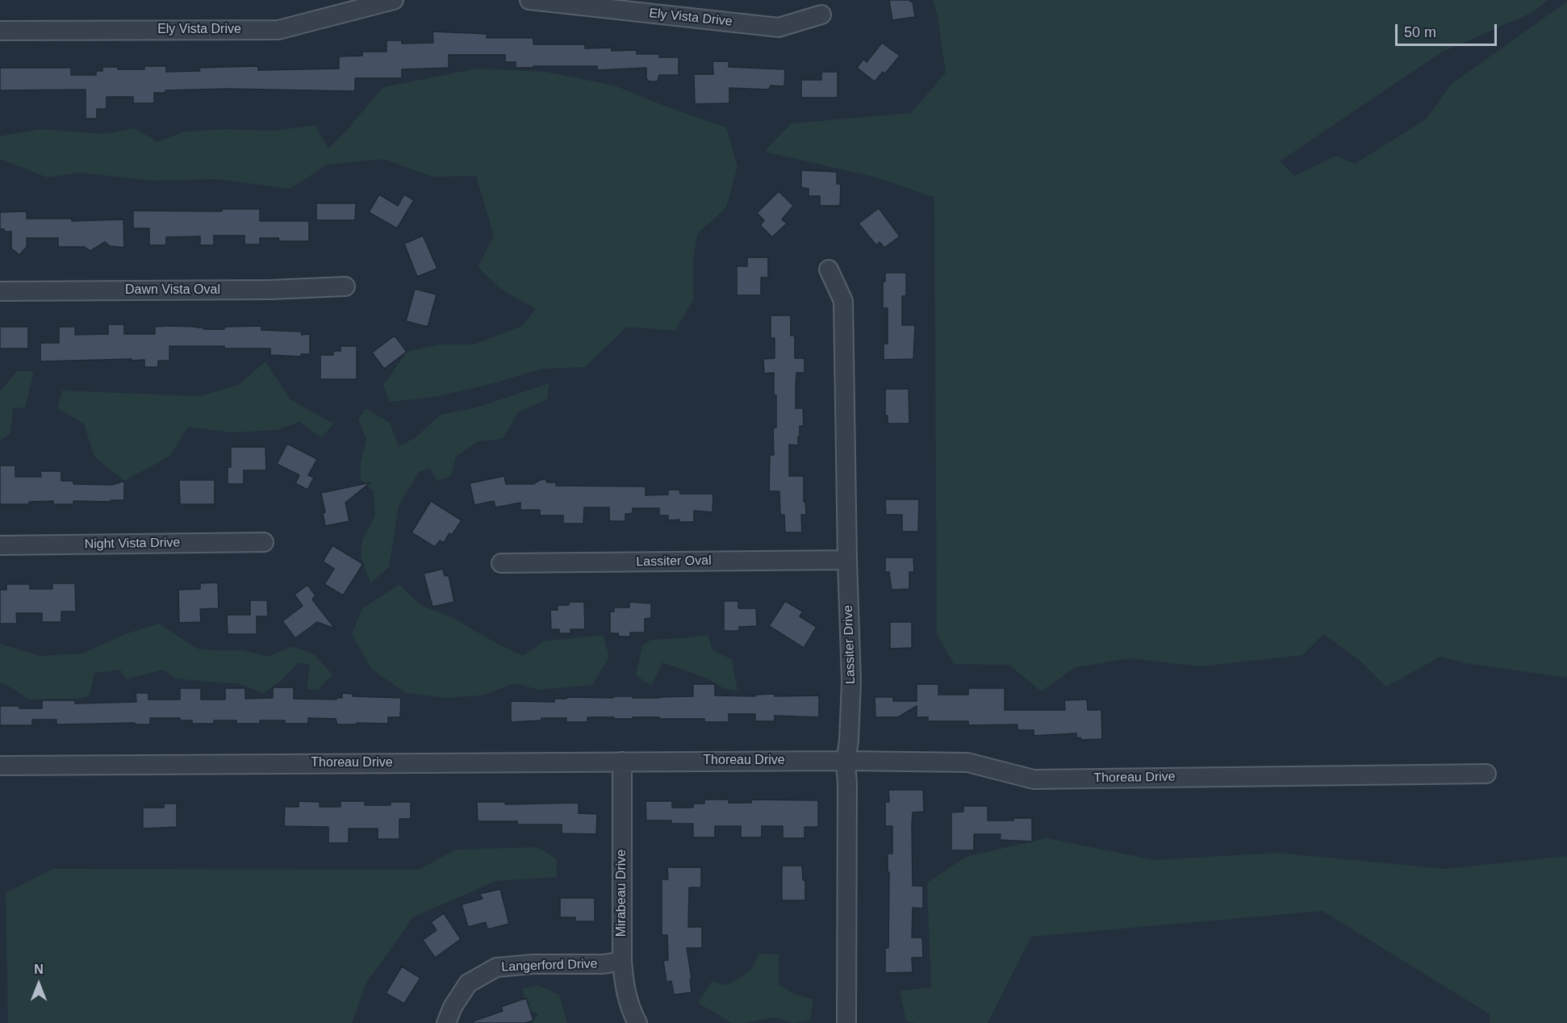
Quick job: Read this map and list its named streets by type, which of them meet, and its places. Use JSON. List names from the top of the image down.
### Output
{
  "streets": {
    "street": [
      "Ely Vista Drive",
      "Dawn Vista Oval",
      "Night Vista Drive",
      "Lassiter Oval",
      "Lassiter Drive",
      "Thoreau Drive",
      "Mirabeau Drive",
      "Langerford Drive"
    ]
  },
  "crossings": [
    ["Lassiter Oval", "Lassiter Drive"],
    ["Lassiter Drive", "Thoreau Drive"],
    ["Thoreau Drive", "Mirabeau Drive"],
    ["Mirabeau Drive", "Langerford Drive"]
  ],
  "scale_bar": "50 m",
  "north": "top"
}
